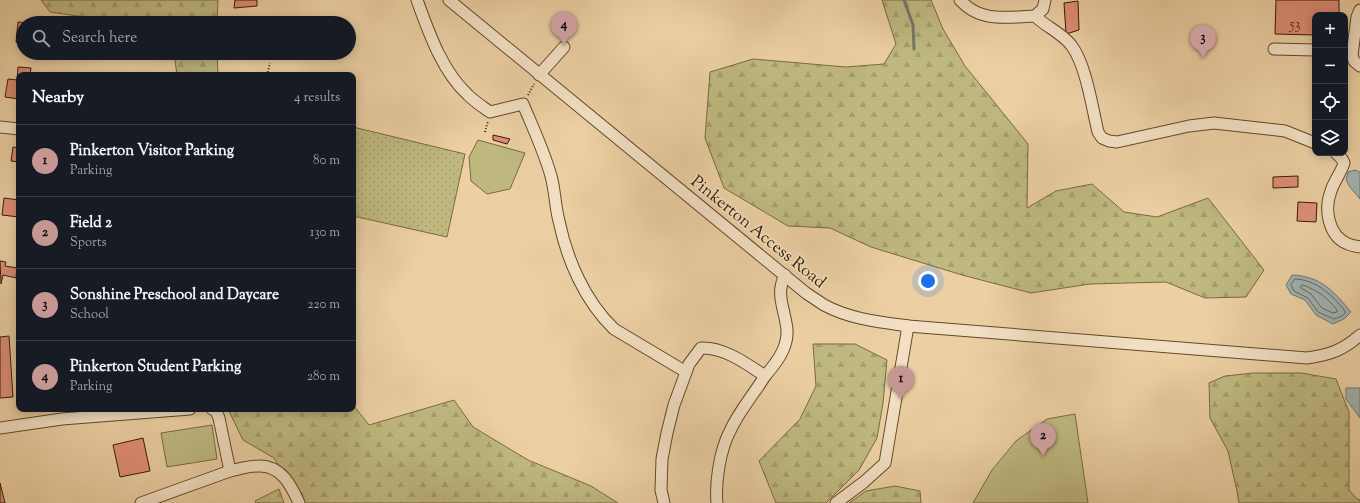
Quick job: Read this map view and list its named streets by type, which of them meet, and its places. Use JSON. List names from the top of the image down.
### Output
{
  "streets": {
    "street": ["Pinkerton Access Road"]
  },
  "house_numbers": ["53"],
  "page": {
    "map_buttons": ["+", "−"],
    "pins": [
      "4",
      "3",
      "1",
      "2"
    ],
    "search": "Search here",
    "heading": ["Nearby", "4 results"],
    "list": [
      {
        "mark": "1",
        "name": "Pinkerton Visitor Parking",
        "note": "Parking",
        "value": "80 m"
      },
      {
        "mark": "2",
        "name": "Field 2",
        "note": "Sports",
        "value": "130 m"
      },
      {
        "mark": "3",
        "name": "Sonshine Preschool and Daycare",
        "note": "School",
        "value": "220 m"
      },
      {
        "mark": "4",
        "name": "Pinkerton Student Parking",
        "note": "Parking",
        "value": "280 m"
      }
    ]
  }
}
